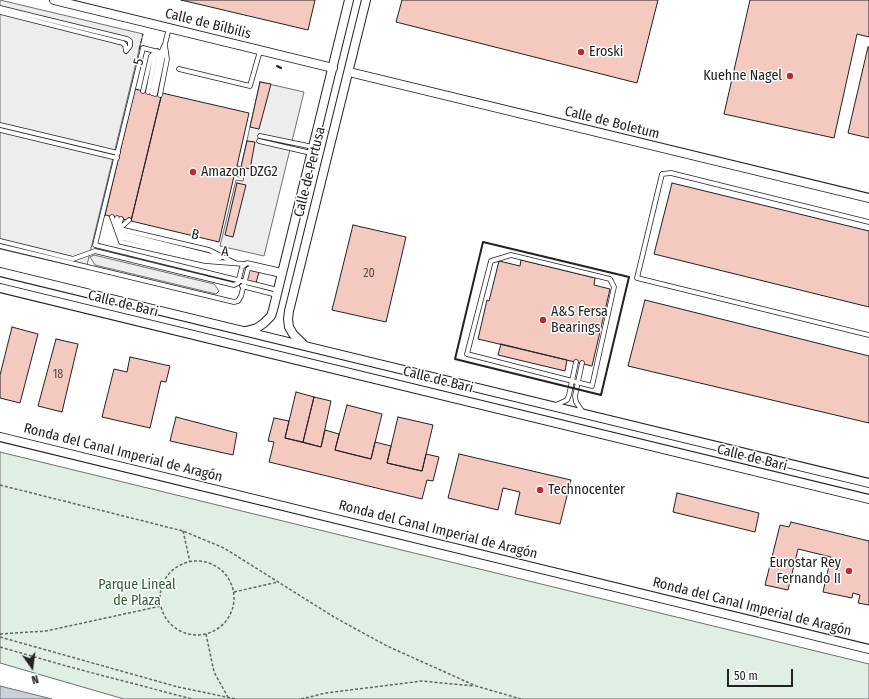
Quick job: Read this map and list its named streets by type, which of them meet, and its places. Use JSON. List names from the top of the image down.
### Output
{
  "streets": {
    "street": [
      "Calle de Bílbilis",
      "Calle de Boletum",
      "Calle de Pertusa",
      "Calle de Bari",
      "Ronda del Canal Imperial de Aragón"
    ],
    "lane": ["5", "B", "A"]
  },
  "crossings": [
    ["Calle de Bílbilis", "Calle de Pertusa"],
    ["Calle de Boletum", "Calle de Pertusa"],
    ["Calle de Pertusa", "Calle de Bari"],
    ["B", "A"]
  ],
  "parks": ["Parque Lineal de Plaza"],
  "places": [
    "Eroski",
    "Kuehne Nagel",
    "Amazon DZG2",
    "A&S Fersa Bearings",
    "Technocenter",
    "Eurostar Rey Fernando II"
  ],
  "house_numbers": ["20", "18"],
  "scale_bar": "50 m",
  "north": "bottom"
}
